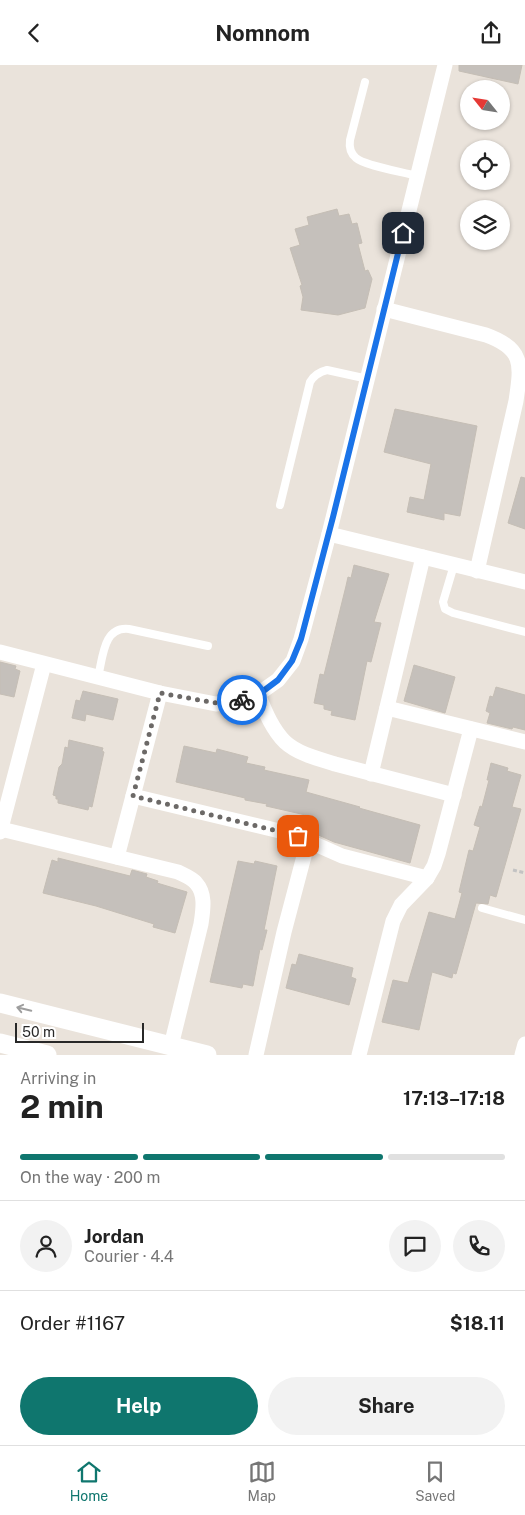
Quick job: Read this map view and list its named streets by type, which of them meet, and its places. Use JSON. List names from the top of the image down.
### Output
{
  "scale_bar": "50 m",
  "north": "top left",
  "page": {
    "header": "Nomnom",
    "scale": "50 m",
    "heading": ["2 min", "Arriving in", "17:13–17:18"],
    "panel": [
      "Jordan",
      "Courier · 4.4",
      "Order #1167",
      "$18.11"
    ],
    "bar": "On the way · 200 m",
    "buttons": ["Help", "Share"],
    "tabs": ["Home", "Map", "Saved"]
  }
}
